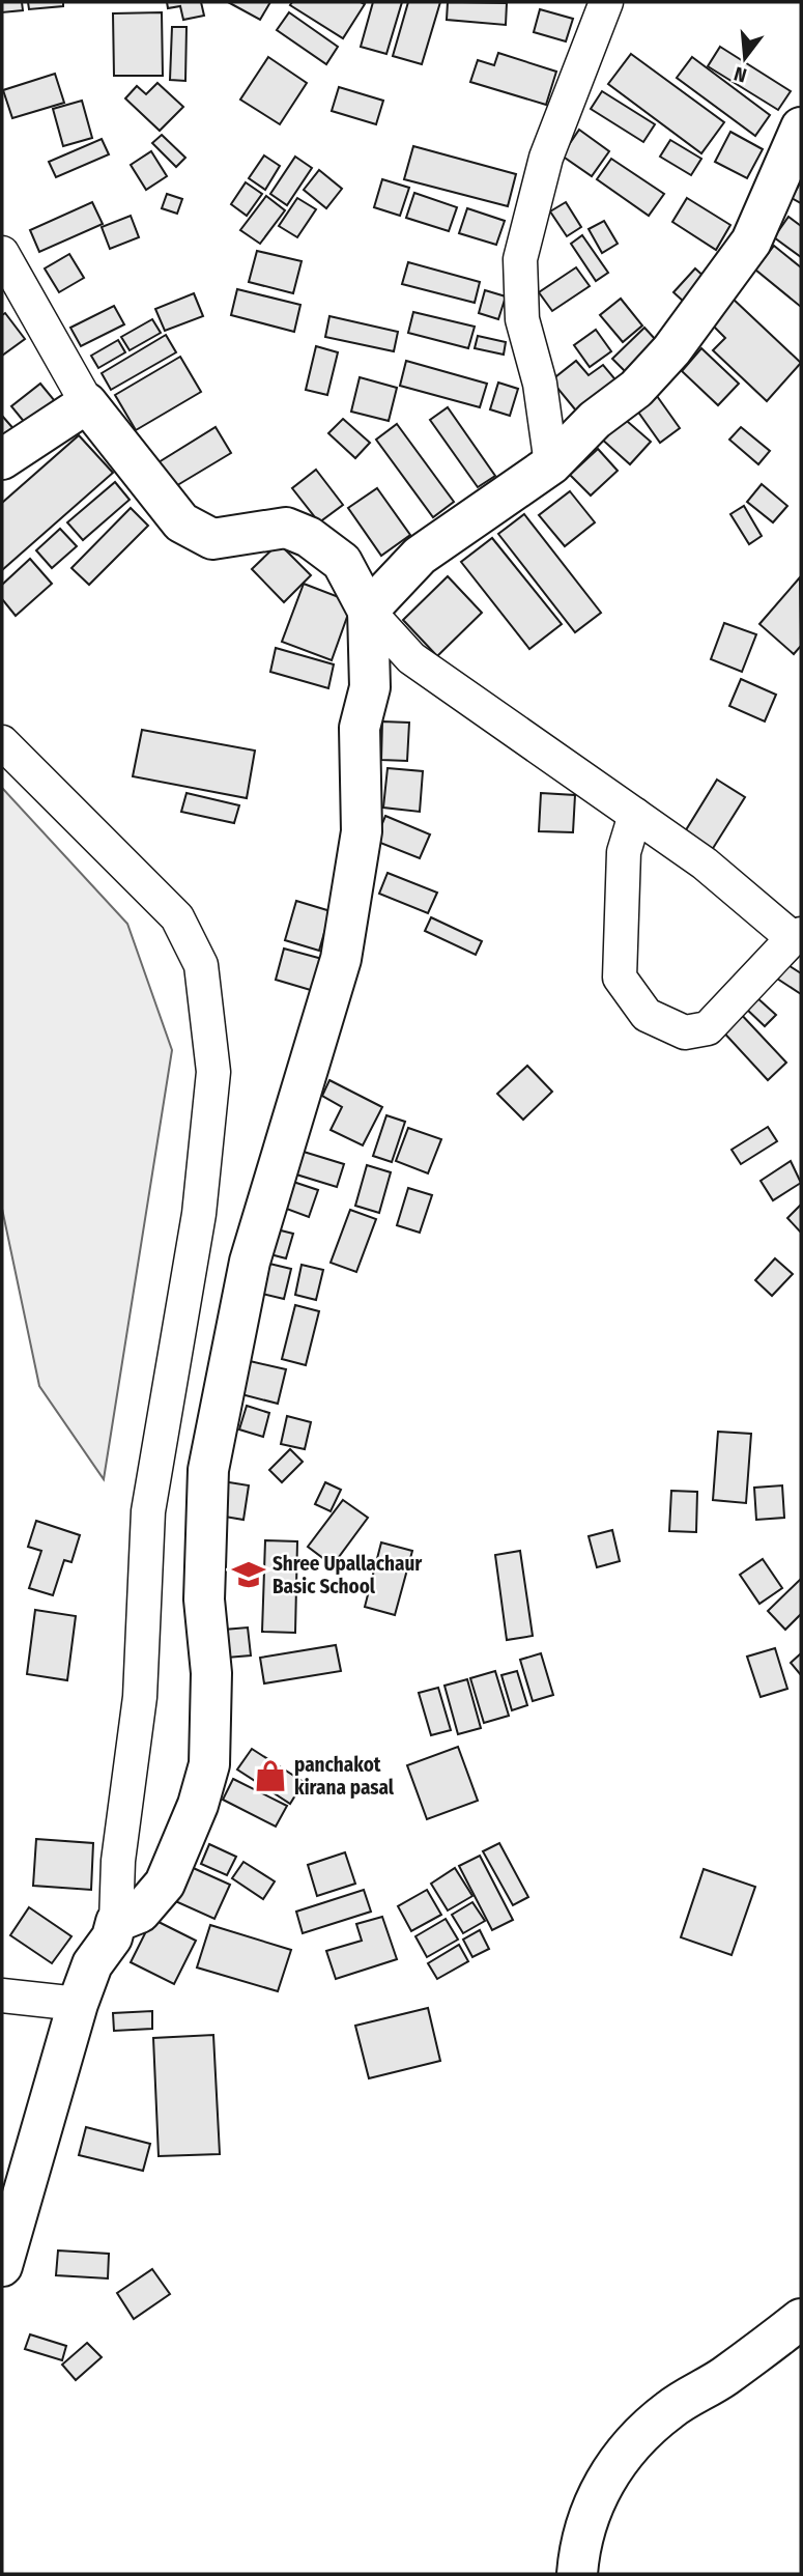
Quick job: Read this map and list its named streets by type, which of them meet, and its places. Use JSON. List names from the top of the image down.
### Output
{
  "places": {
    "school or university": ["Shree Upallachaur Basic School"],
    "shop": ["panchakot kirana pasal"]
  },
  "north": "bottom"
}
